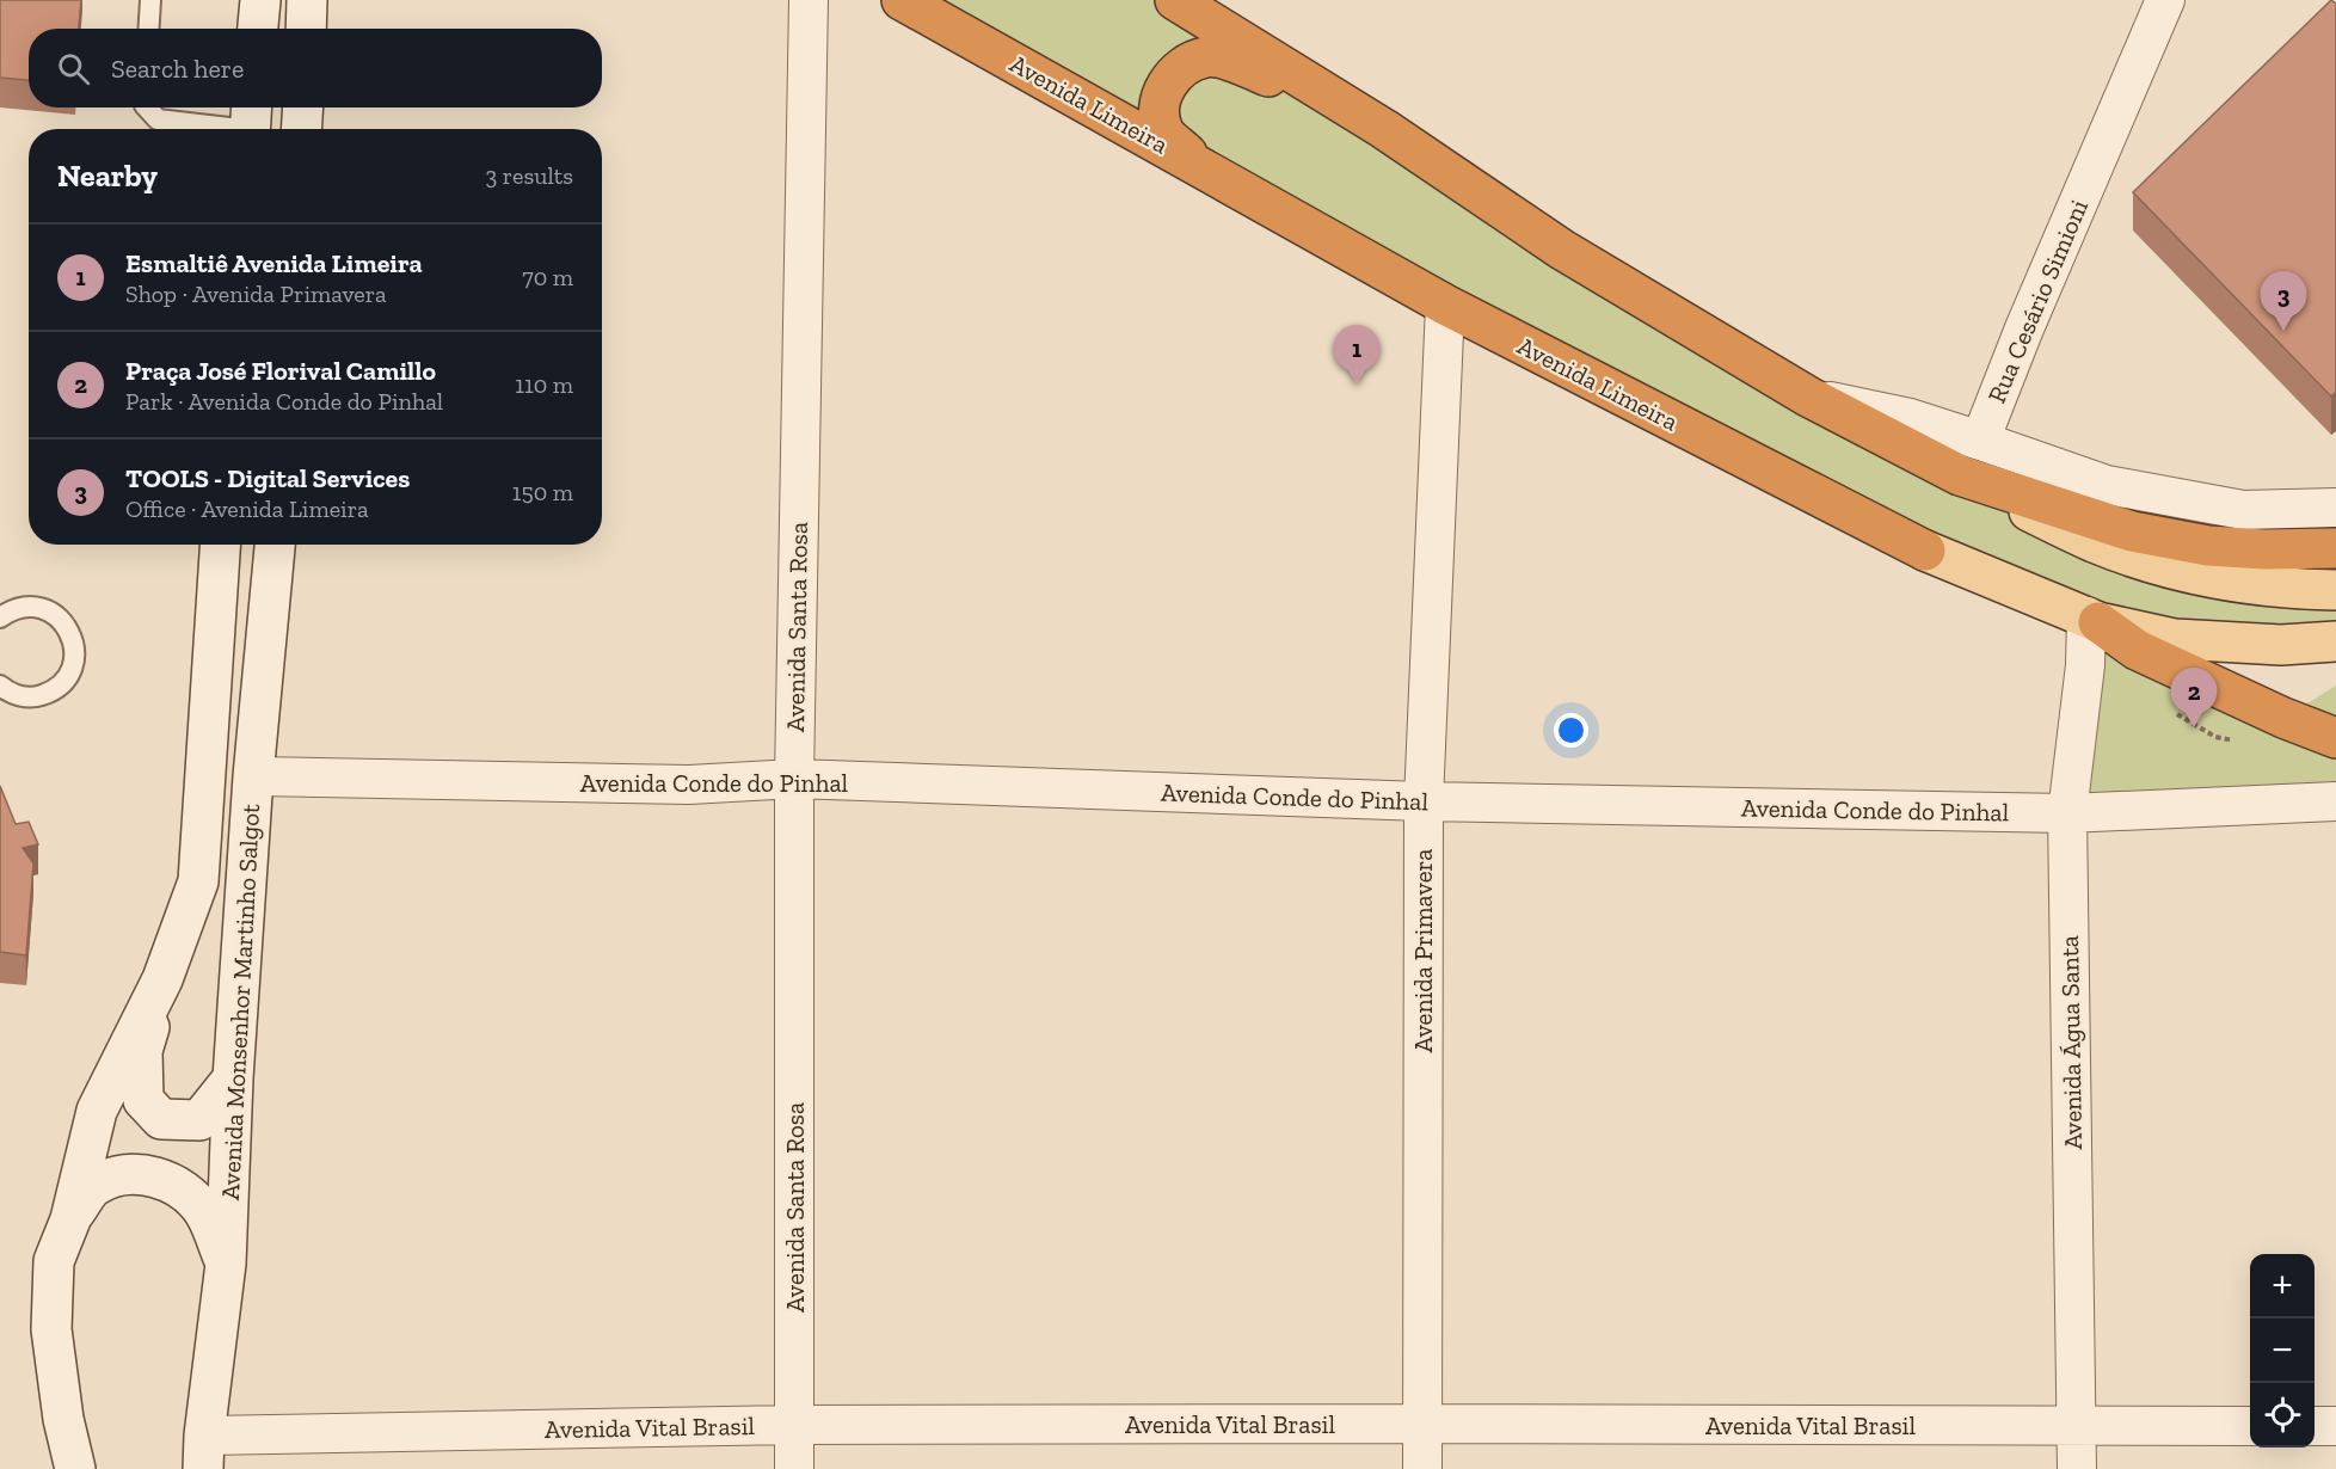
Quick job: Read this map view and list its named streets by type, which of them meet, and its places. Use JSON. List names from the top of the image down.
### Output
{
  "streets": {
    "highway": ["Avenida Limeira"],
    "main road": ["Avenida Monsenhor Martinho Salgot"],
    "street": [
      "Rua Cesário Simioni",
      "Avenida Santa Rosa",
      "Avenida Conde do Pinhal",
      "Avenida Primavera",
      "Avenida Água Santa",
      "Avenida Vital Brasil"
    ]
  },
  "crossings": [
    ["Avenida Limeira", "Avenida Primavera"],
    ["Avenida Limeira", "Avenida Água Santa"],
    ["Avenida Santa Rosa", "Avenida Conde do Pinhal"],
    ["Avenida Santa Rosa", "Avenida Vital Brasil"],
    ["Avenida Conde do Pinhal", "Avenida Primavera"],
    ["Avenida Conde do Pinhal", "Avenida Monsenhor Martinho Salgot"],
    ["Avenida Conde do Pinhal", "Avenida Água Santa"],
    ["Avenida Primavera", "Avenida Vital Brasil"],
    ["Avenida Monsenhor Martinho Salgot", "Avenida Vital Brasil"],
    ["Avenida Água Santa", "Avenida Vital Brasil"]
  ],
  "page": {
    "search": "Search here",
    "heading": ["Nearby", "3 results"],
    "list": [
      {
        "mark": "1",
        "name": "Esmaltiê Avenida Limeira",
        "note": "Shop · Avenida Primavera",
        "value": "70 m"
      },
      {
        "mark": "2",
        "name": "Praça José Florival Camillo",
        "note": "Park · Avenida Conde do Pinhal",
        "value": "110 m"
      },
      {
        "mark": "3",
        "name": "TOOLS - Digital Services",
        "note": "Office · Avenida Limeira",
        "value": "150 m"
      }
    ],
    "pins": ["3", "1", "2"],
    "map_buttons": ["+", "−"]
  }
}
